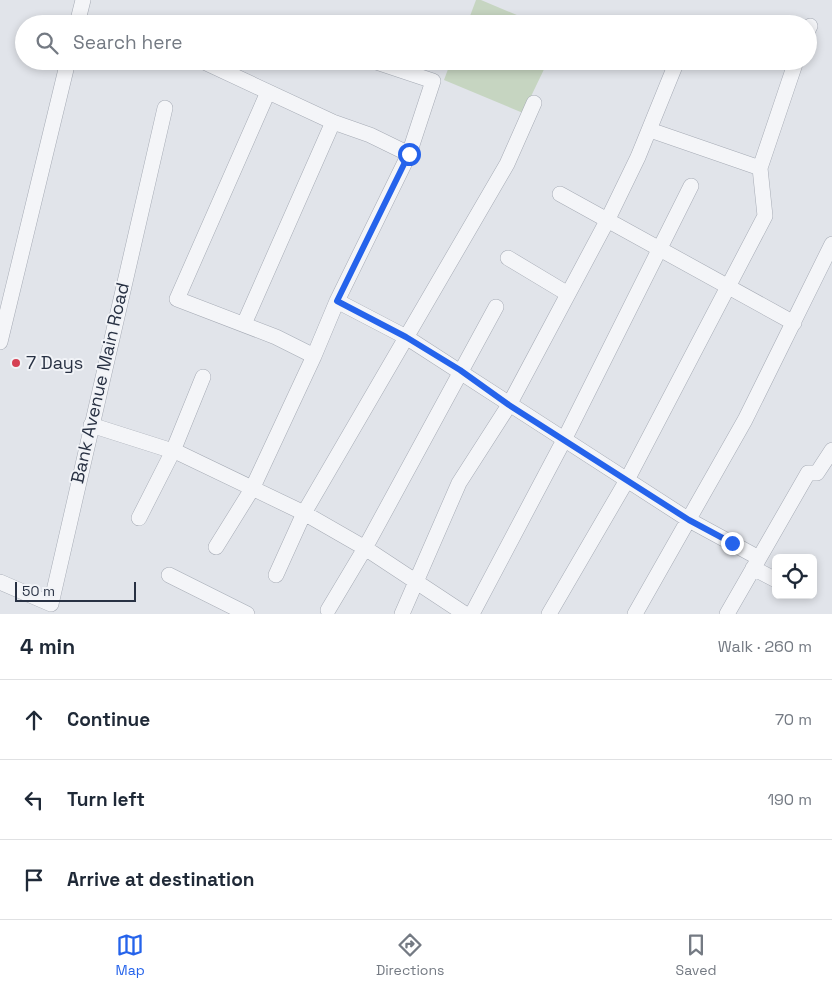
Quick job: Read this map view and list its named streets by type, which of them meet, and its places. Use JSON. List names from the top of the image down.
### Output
{
  "streets": {
    "street": ["Bank Avenue Main Road"]
  },
  "places": ["7 Days"],
  "scale_bar": "50 m",
  "page": {
    "search": "Search here",
    "scale": "50 m",
    "heading": ["4 min", "Walk · 260 m"],
    "list": [
      ["Continue", "70 m"],
      ["Turn left", "190 m"],
      "Arrive at destination"
    ],
    "nav": ["Map", "Directions", "Saved"]
  }
}
